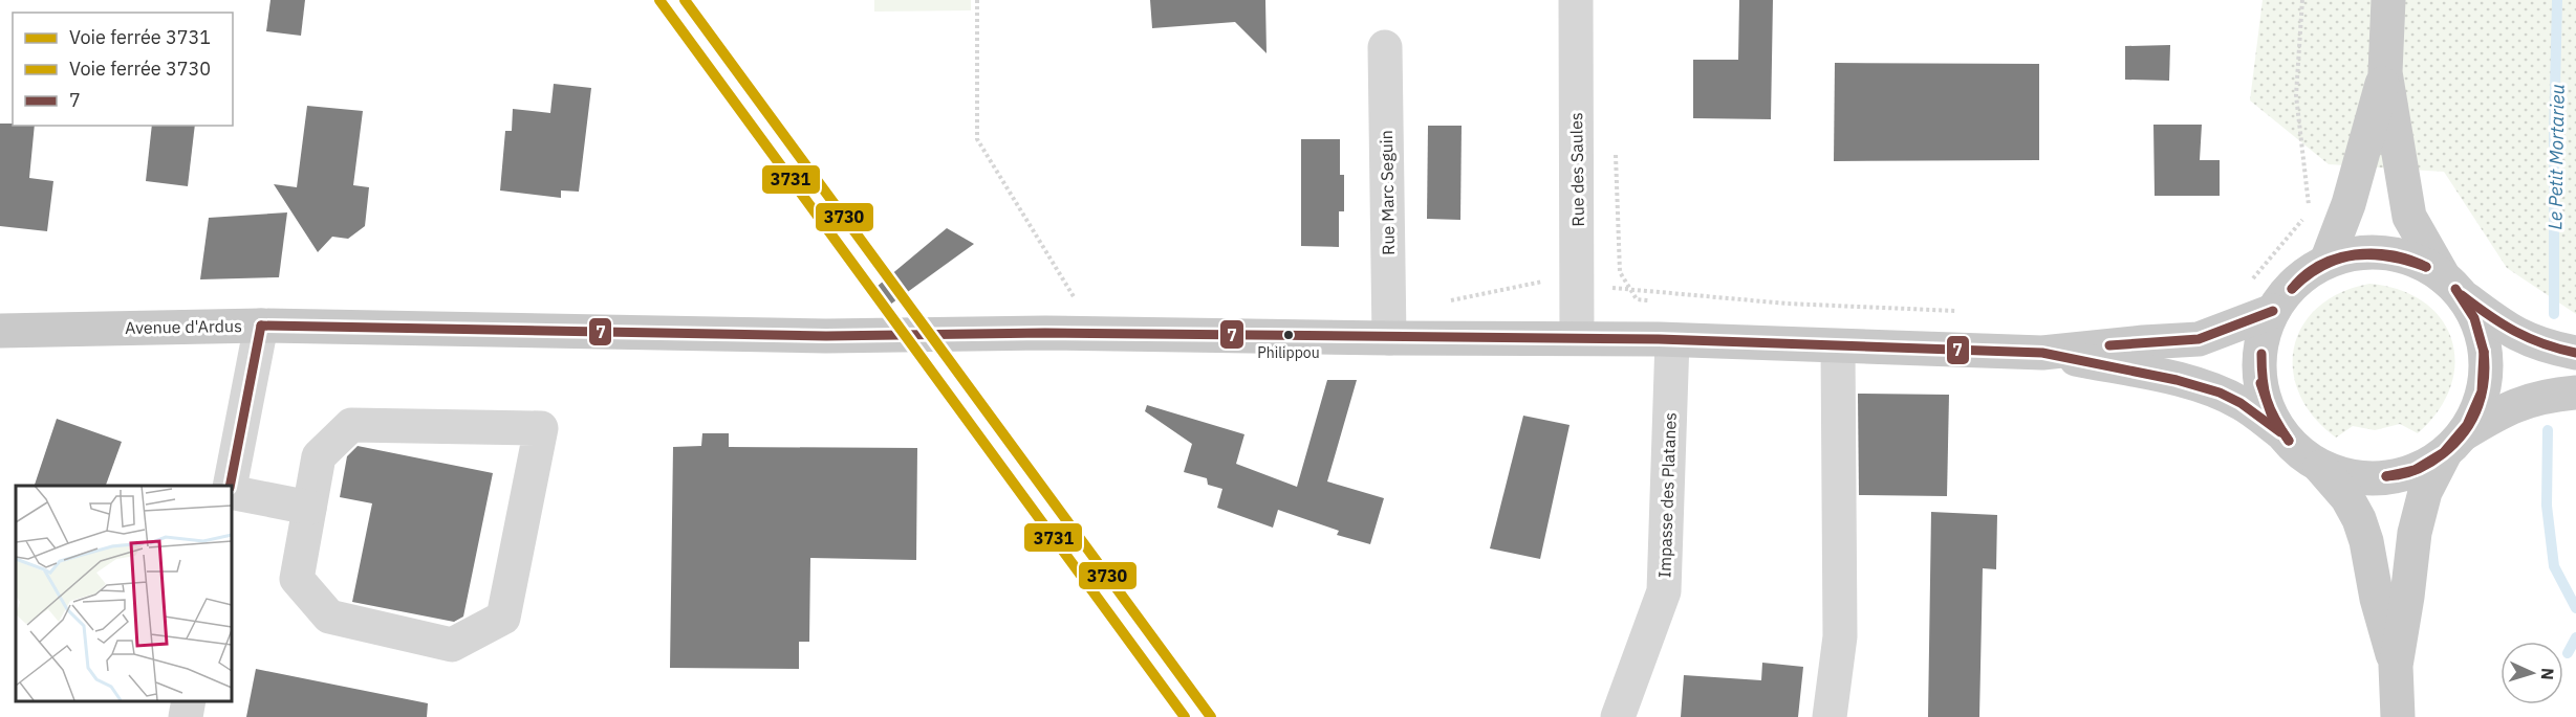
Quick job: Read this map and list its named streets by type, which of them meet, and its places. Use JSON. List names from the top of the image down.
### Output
{
  "streets": {
    "main road": ["Avenue d'Ardus"],
    "street": ["Rue des Saules", "Rue Marc Seguin", "Impasse des Platanes"]
  },
  "crossings": [
    ["Rue des Saules", "Avenue d'Ardus"],
    ["Rue Marc Seguin", "Avenue d'Ardus"],
    ["Avenue d'Ardus", "Impasse des Platanes"]
  ],
  "water": ["Le Petit Mortarieu"],
  "places": ["Philippou"],
  "lines": ["rail line 3731", "rail line 3730", "transit line 7"],
  "legend": ["Voie ferrée 3731", "Voie ferrée 3730", "7"],
  "north": "right"
}
